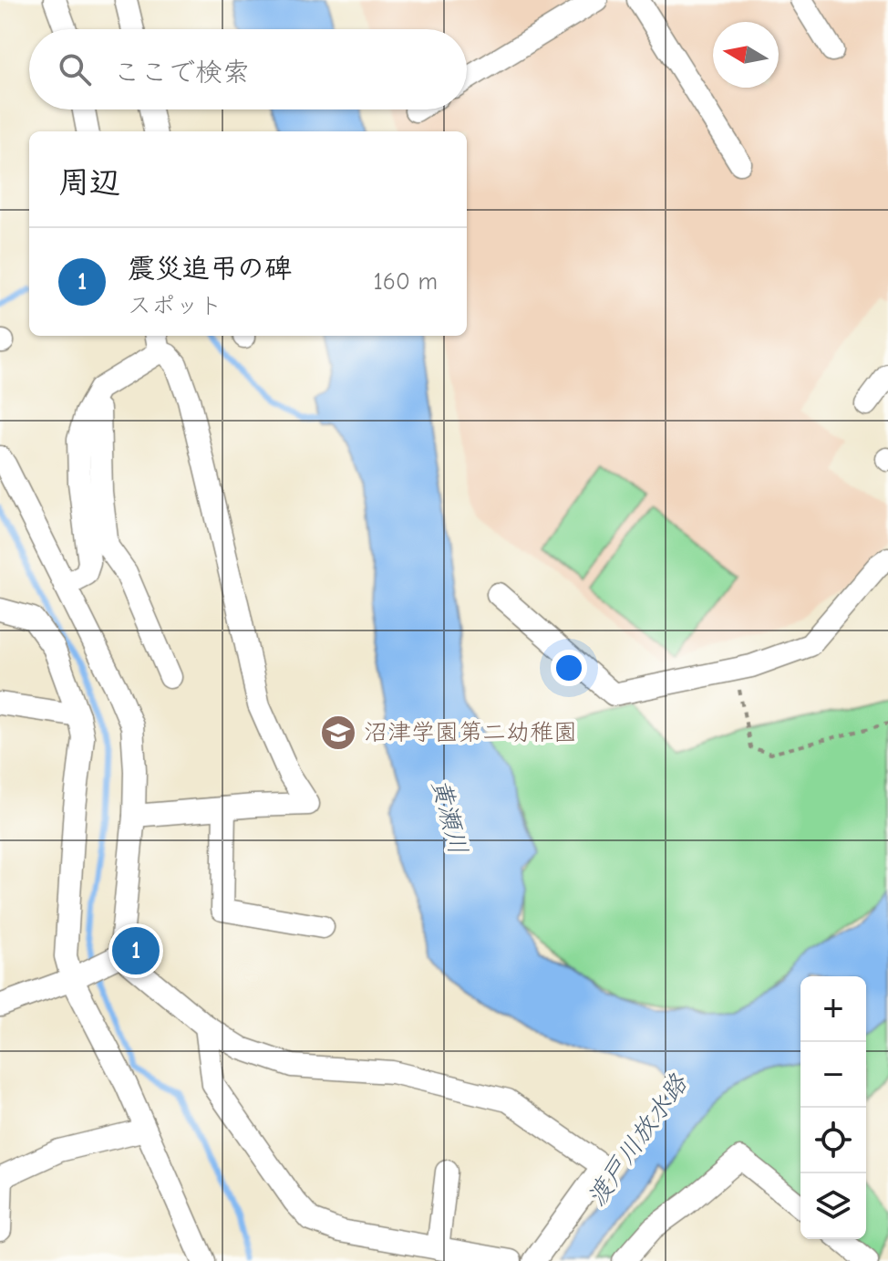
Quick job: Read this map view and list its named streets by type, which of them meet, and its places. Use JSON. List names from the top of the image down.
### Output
{
  "water": ["黄瀬川", "渡戸川放水路"],
  "places": {
    "school or university": ["沼津学園第二幼稚園"]
  },
  "north": "left",
  "page": {
    "search": "ここで検索",
    "heading": "周辺",
    "list": [
      {
        "mark": "1",
        "name": "震災追弔の碑",
        "note": "スポット",
        "value": "160 m"
      }
    ],
    "pins": "1",
    "map_buttons": ["+", "−"]
  }
}
